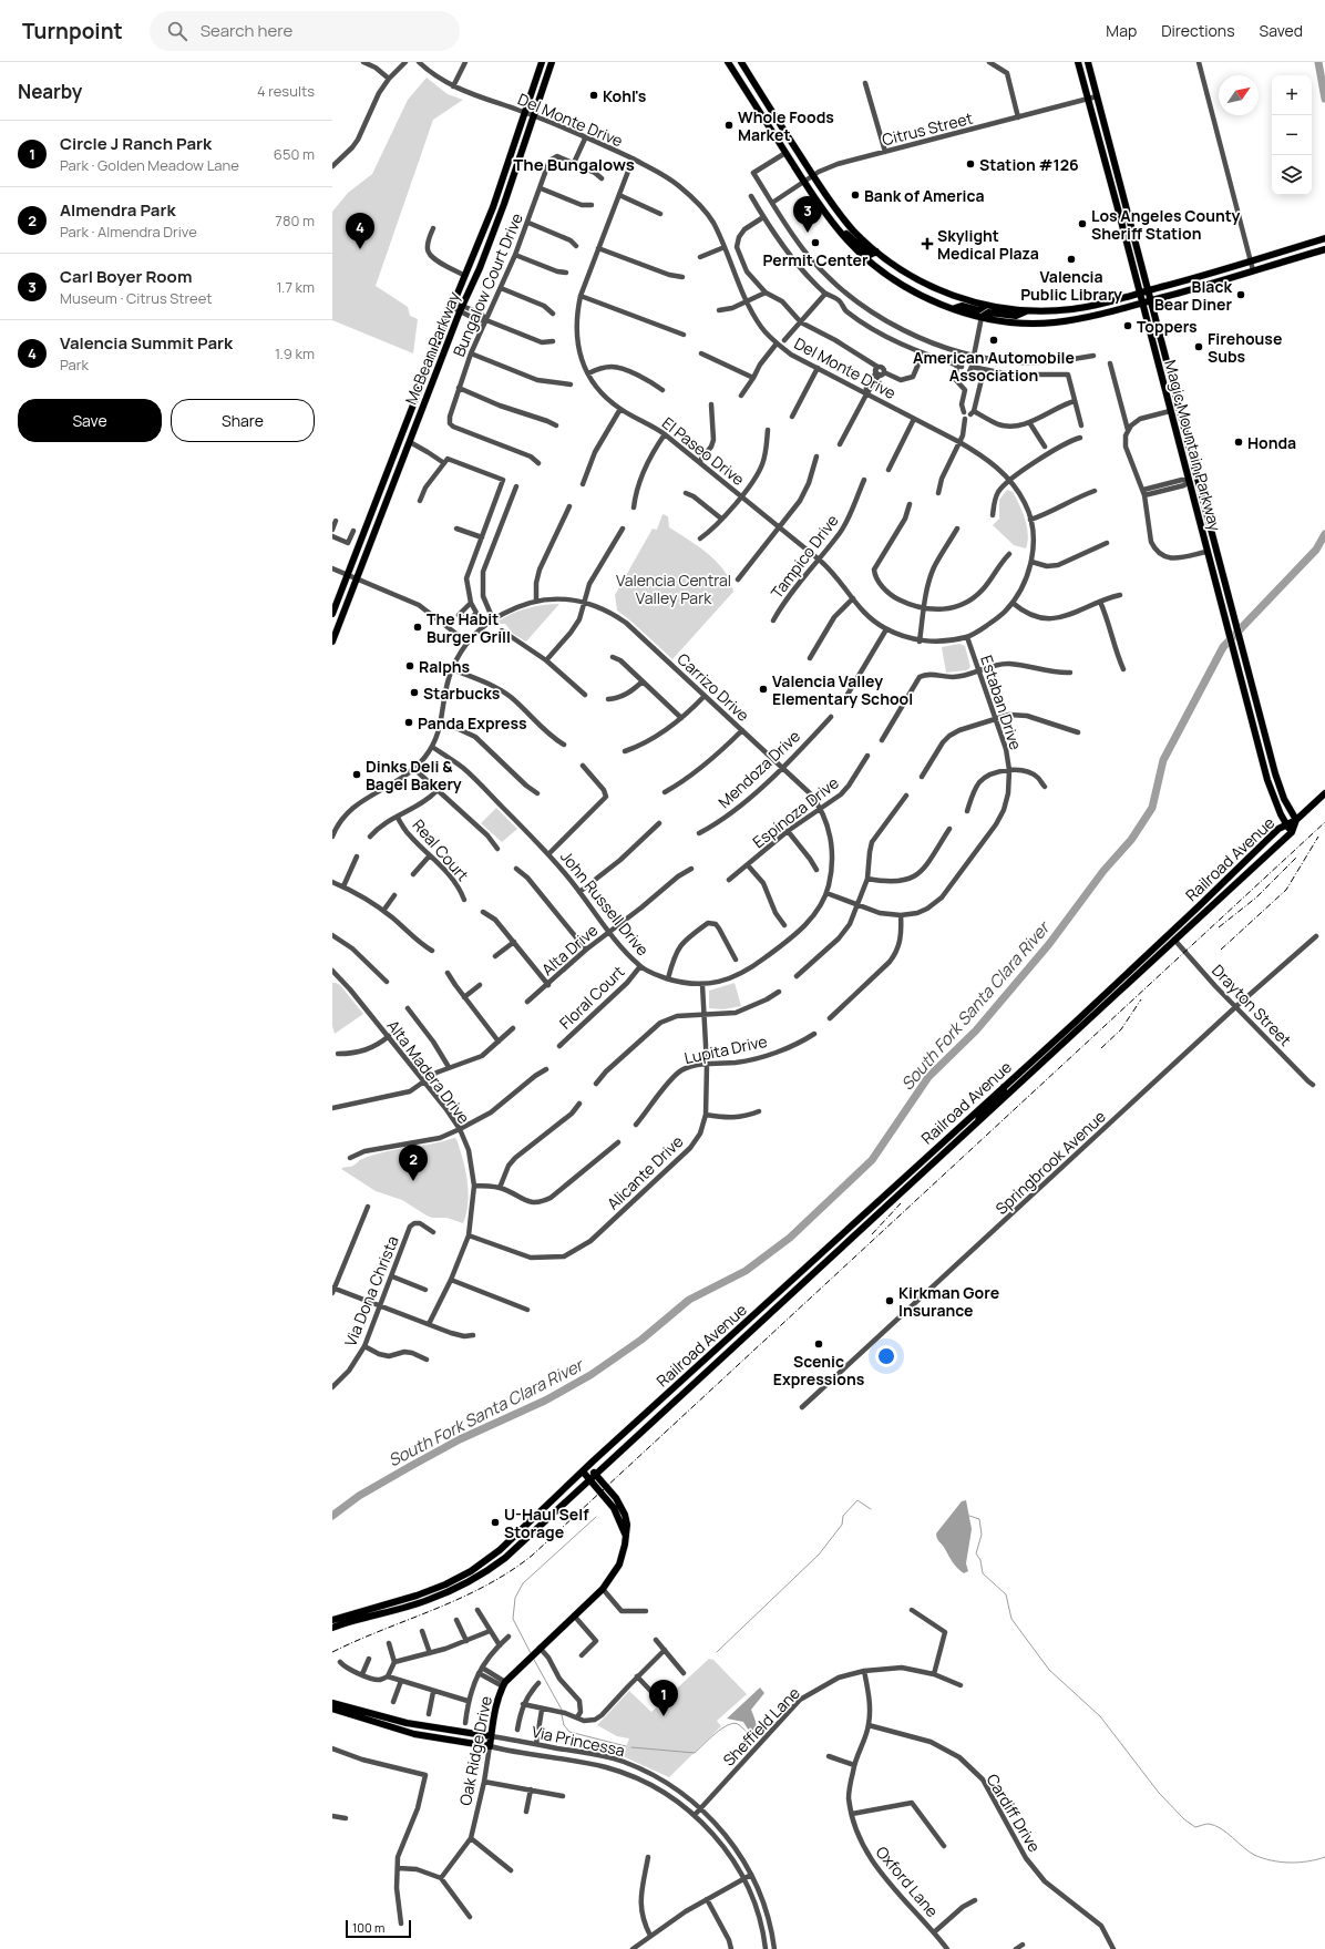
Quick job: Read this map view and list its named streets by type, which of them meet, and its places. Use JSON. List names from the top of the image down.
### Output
{
  "streets": {
    "main road": [
      "McBean Parkway",
      "Magic Mountain Parkway",
      "Railroad Avenue",
      "Via Princessa",
      "Oak Ridge Drive"
    ],
    "street": [
      "Del Monte Drive",
      "Citrus Street",
      "Bungalow Court Drive",
      "El Paseo Drive",
      "Tampico Drive",
      "Carrizo Drive",
      "Estaban Drive",
      "Mendoza Drive",
      "Espinoza Drive",
      "Real Court",
      "John Russell Drive",
      "Alta Drive",
      "Floral Court",
      "Drayton Street",
      "Lupita Drive",
      "Alta Madera Drive",
      "Springbrook Avenue",
      "Alicante Drive",
      "Via Dona Christa",
      "Sheffield Lane",
      "Cardiff Drive",
      "Oxford Lane"
    ]
  },
  "crossings": [
    ["Del Monte Drive", "McBean Parkway"],
    ["Del Monte Drive", "El Paseo Drive"],
    ["Del Monte Drive", "Estaban Drive"],
    ["Citrus Street", "Magic Mountain Parkway"],
    ["Magic Mountain Parkway", "Railroad Avenue"],
    ["El Paseo Drive", "Tampico Drive"],
    ["El Paseo Drive", "Estaban Drive"],
    ["Carrizo Drive", "Estaban Drive"],
    ["Carrizo Drive", "Mendoza Drive"],
    ["Carrizo Drive", "Espinoza Drive"],
    ["Carrizo Drive", "John Russell Drive"],
    ["Railroad Avenue", "Drayton Street"],
    ["Railroad Avenue", "Oak Ridge Drive"],
    ["John Russell Drive", "Alta Drive"],
    ["John Russell Drive", "Floral Court"],
    ["John Russell Drive", "Alicante Drive"],
    ["Drayton Street", "Springbrook Avenue"],
    ["Lupita Drive", "Alicante Drive"],
    ["Alta Madera Drive", "Alicante Drive"],
    ["Sheffield Lane", "Via Princessa"],
    ["Sheffield Lane", "Oxford Lane"],
    ["Via Princessa", "Oak Ridge Drive"],
    ["Cardiff Drive", "Oxford Lane"]
  ],
  "districts": ["The Bungalows"],
  "water": ["South Fork Santa Clara River"],
  "parks": ["Valencia Central Valley Park"],
  "places": {
    "other": [
      "Kohl's",
      "Whole Foods Market",
      "Station #126",
      "Bank of America",
      "Los Angeles County Sheriff Station",
      "Permit Center",
      "Valencia Public Library",
      "Black Bear Diner",
      "Toppers",
      "American Automobile Association",
      "Firehouse Subs",
      "Honda",
      "The Habit Burger Grill",
      "Ralphs",
      "Valencia Valley Elementary School",
      "Starbucks",
      "Panda Express",
      "Dinks Deli & Bagel Bakery",
      "Kirkman Gore Insurance",
      "Scenic Expressions",
      "U-Haul Self Storage"
    ],
    "health": ["Skylight Medical Plaza"]
  },
  "scale_bar": "100 m",
  "north": "top right",
  "page": {
    "header": "Turnpoint",
    "search": "Search here",
    "nav": ["Map", "Directions", "Saved"],
    "heading": ["Nearby", "4 results"],
    "map_buttons": ["+", "−"],
    "list": [
      {
        "mark": "1",
        "name": "Circle J Ranch Park",
        "note": "Park · Golden Meadow Lane",
        "value": "650 m"
      },
      {
        "mark": "2",
        "name": "Almendra Park",
        "note": "Park · Almendra Drive",
        "value": "780 m"
      },
      {
        "mark": "3",
        "name": "Carl Boyer Room",
        "note": "Museum · Citrus Street",
        "value": "1.7 km"
      },
      {
        "mark": "4",
        "name": "Valencia Summit Park",
        "note": "Park",
        "value": "1.9 km"
      }
    ],
    "pins": [
      "3",
      "4",
      "2",
      "1"
    ],
    "buttons": ["Save", "Share"],
    "scale": "100 m"
  }
}
